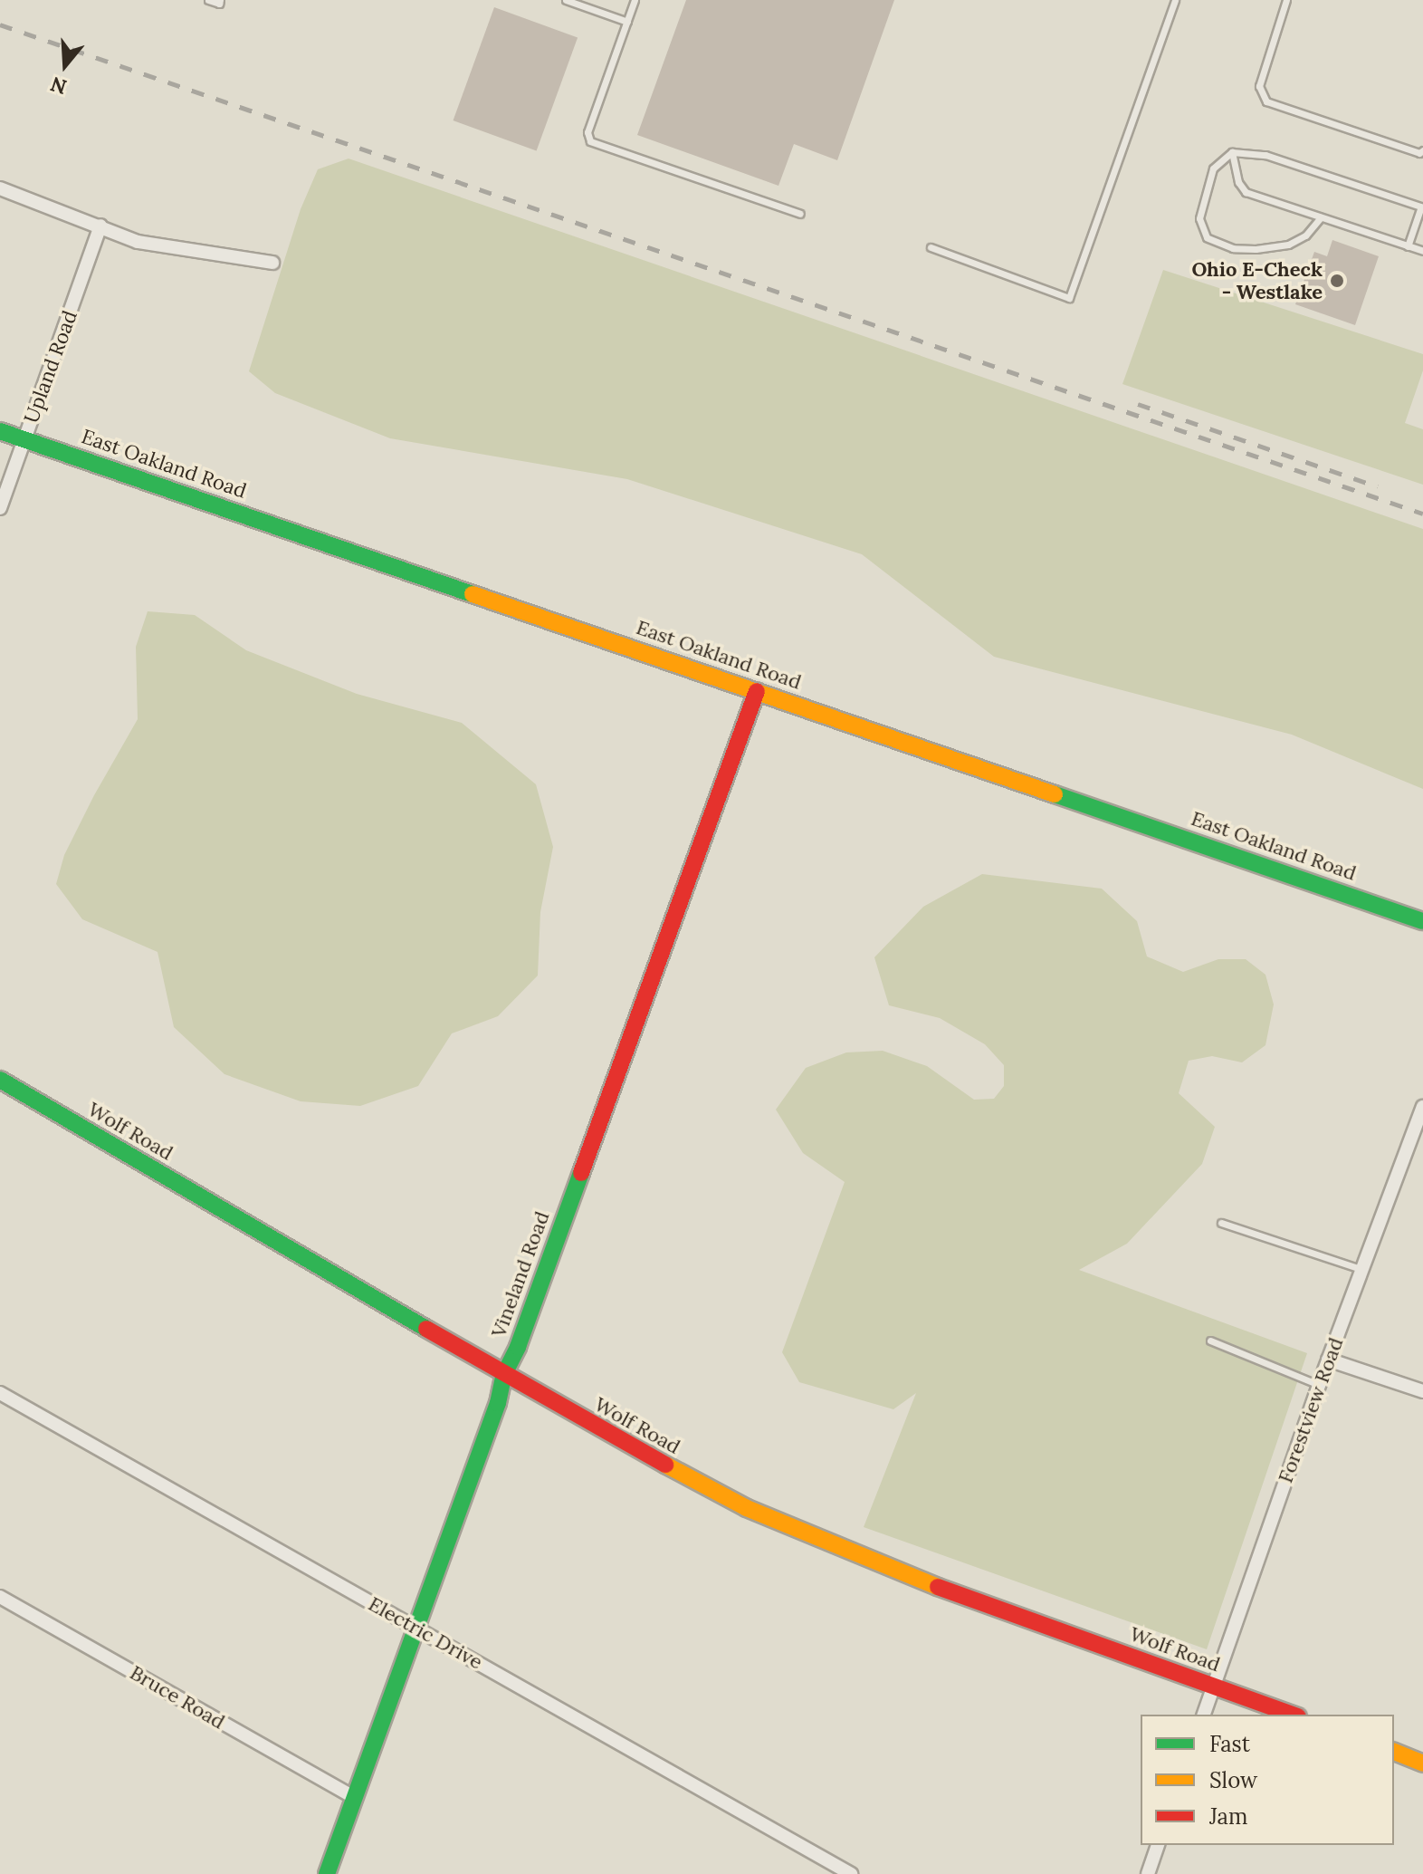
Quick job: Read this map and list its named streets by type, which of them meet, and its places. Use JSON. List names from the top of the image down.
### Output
{
  "streets": {
    "street": [
      "Upland Road",
      "East Oakland Road",
      "Wolf Road",
      "Vineland Road",
      "Forestview Road",
      "Electric Drive",
      "Bruce Road"
    ]
  },
  "crossings": [
    ["Upland Road", "East Oakland Road"],
    ["East Oakland Road", "Vineland Road"],
    ["Wolf Road", "Vineland Road"],
    ["Wolf Road", "Forestview Road"],
    ["Vineland Road", "Electric Drive"],
    ["Vineland Road", "Bruce Road"]
  ],
  "places": ["Ohio E-Check - Westlake"],
  "legend": ["Fast", "Slow", "Jam"],
  "north": "bottom"
}
